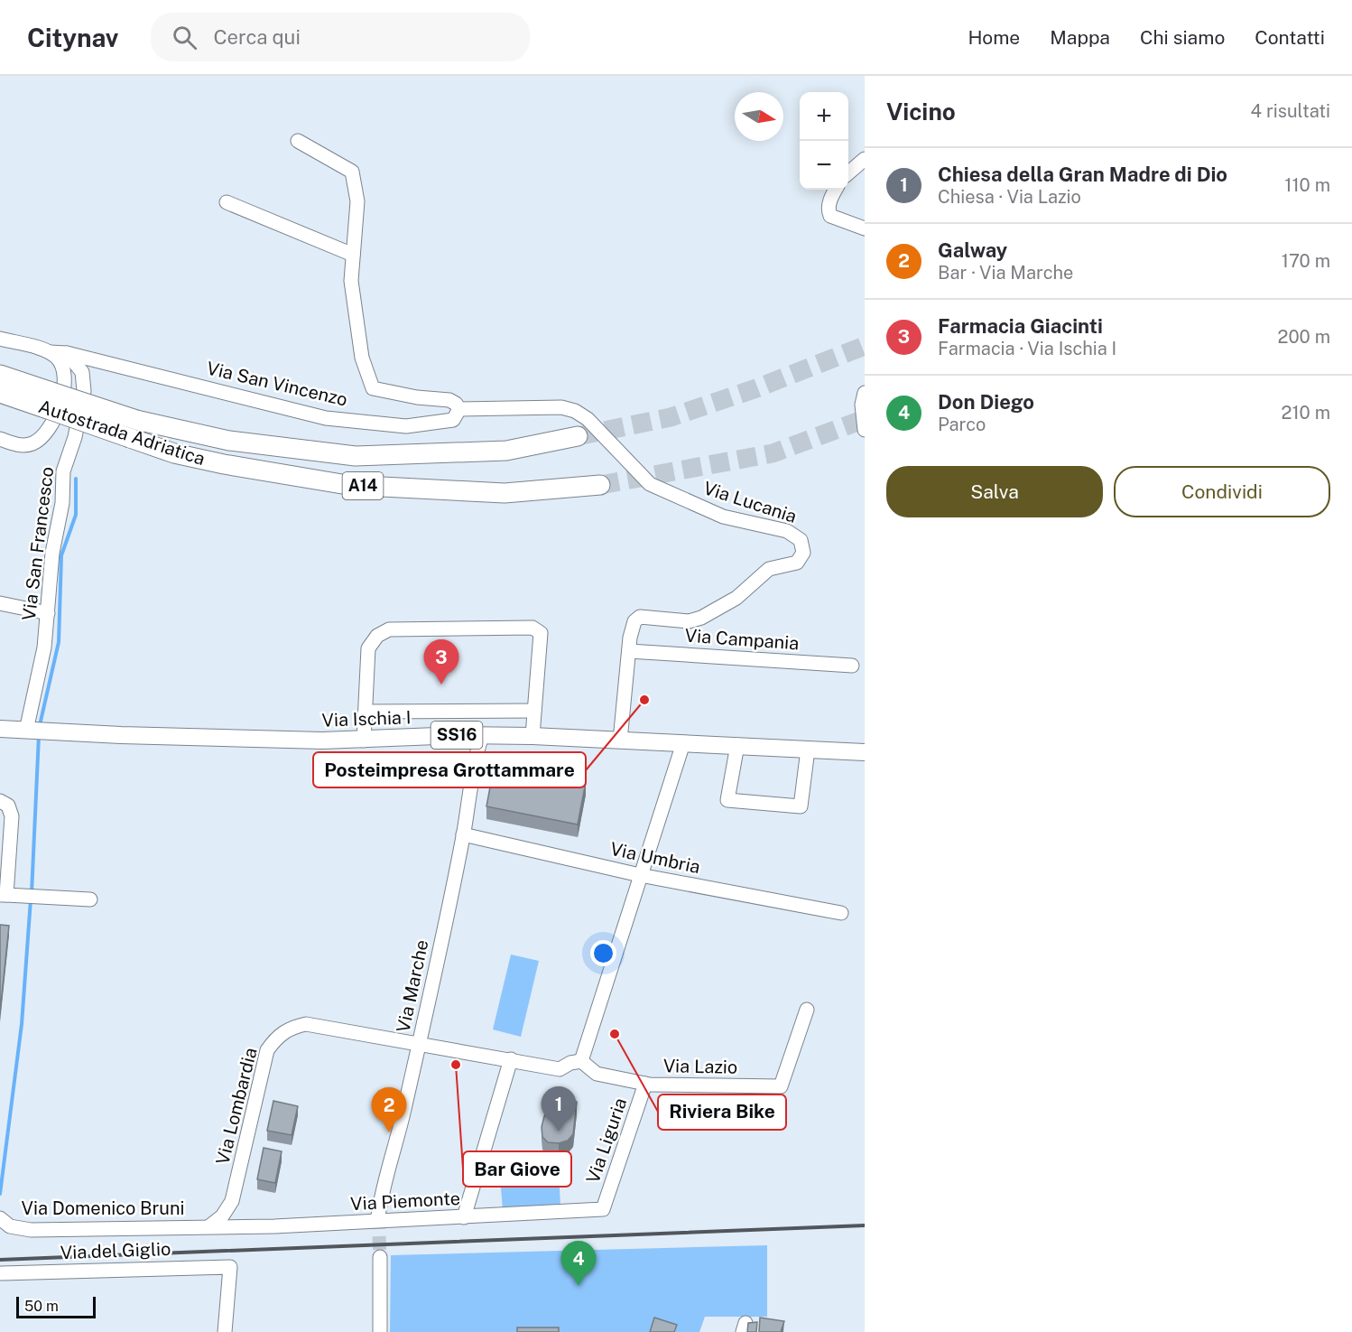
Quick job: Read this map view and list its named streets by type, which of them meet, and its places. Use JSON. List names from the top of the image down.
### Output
{
  "streets": {
    "highway": ["Autostrada Adriatica", "A14"],
    "main road": ["Via Ischia I", "SS16"],
    "street": [
      "Via San Vincenzo",
      "Via Lucania",
      "Via San Francesco",
      "Via Campania",
      "Via Umbria",
      "Via Marche",
      "Via Lazio",
      "Via Lombardia",
      "Via Liguria",
      "Via Piemonte",
      "Via Domenico Bruni",
      "Via del Giglio"
    ]
  },
  "crossings": [
    ["Via San Vincenzo", "Via Lucania"],
    ["Via San Vincenzo", "Via San Francesco"],
    ["Via Lucania", "Via Campania"],
    ["Via Lucania", "Via Ischia I"],
    ["Via San Francesco", "Via Ischia I"],
    ["Via Ischia I", "Via Marche"],
    ["Via Umbria", "Via Marche"],
    ["Via Marche", "Via Lombardia"],
    ["Via Lazio", "Via Liguria"],
    ["Via Lombardia", "Via Piemonte"],
    ["Via Lombardia", "Via Domenico Bruni"],
    ["Via Liguria", "Via Piemonte"],
    ["Via Piemonte", "Via Domenico Bruni"]
  ],
  "places": ["Posteimpresa Grottammare", "Riviera Bike", "Bar Giove"],
  "scale_bar": "50 m",
  "north": "right",
  "page": {
    "header": "Citynav",
    "search": "Cerca qui",
    "nav": [
      "Home",
      "Mappa",
      "Chi siamo",
      "Contatti"
    ],
    "heading": ["Vicino", "4 risultati"],
    "map_buttons": ["+", "−"],
    "list": [
      {
        "mark": "1",
        "name": "Chiesa della Gran Madre di Dio",
        "note": "Chiesa · Via Lazio",
        "value": "110 m"
      },
      {
        "mark": "2",
        "name": "Galway",
        "note": "Bar · Via Marche",
        "value": "170 m"
      },
      {
        "mark": "3",
        "name": "Farmacia Giacinti",
        "note": "Farmacia · Via Ischia I",
        "value": "200 m"
      },
      {
        "mark": "4",
        "name": "Don Diego",
        "note": "Parco",
        "value": "210 m"
      }
    ],
    "buttons": ["Salva", "Condividi"],
    "pins": [
      "3",
      "1",
      "2",
      "4"
    ],
    "scale": "50 m"
  }
}
